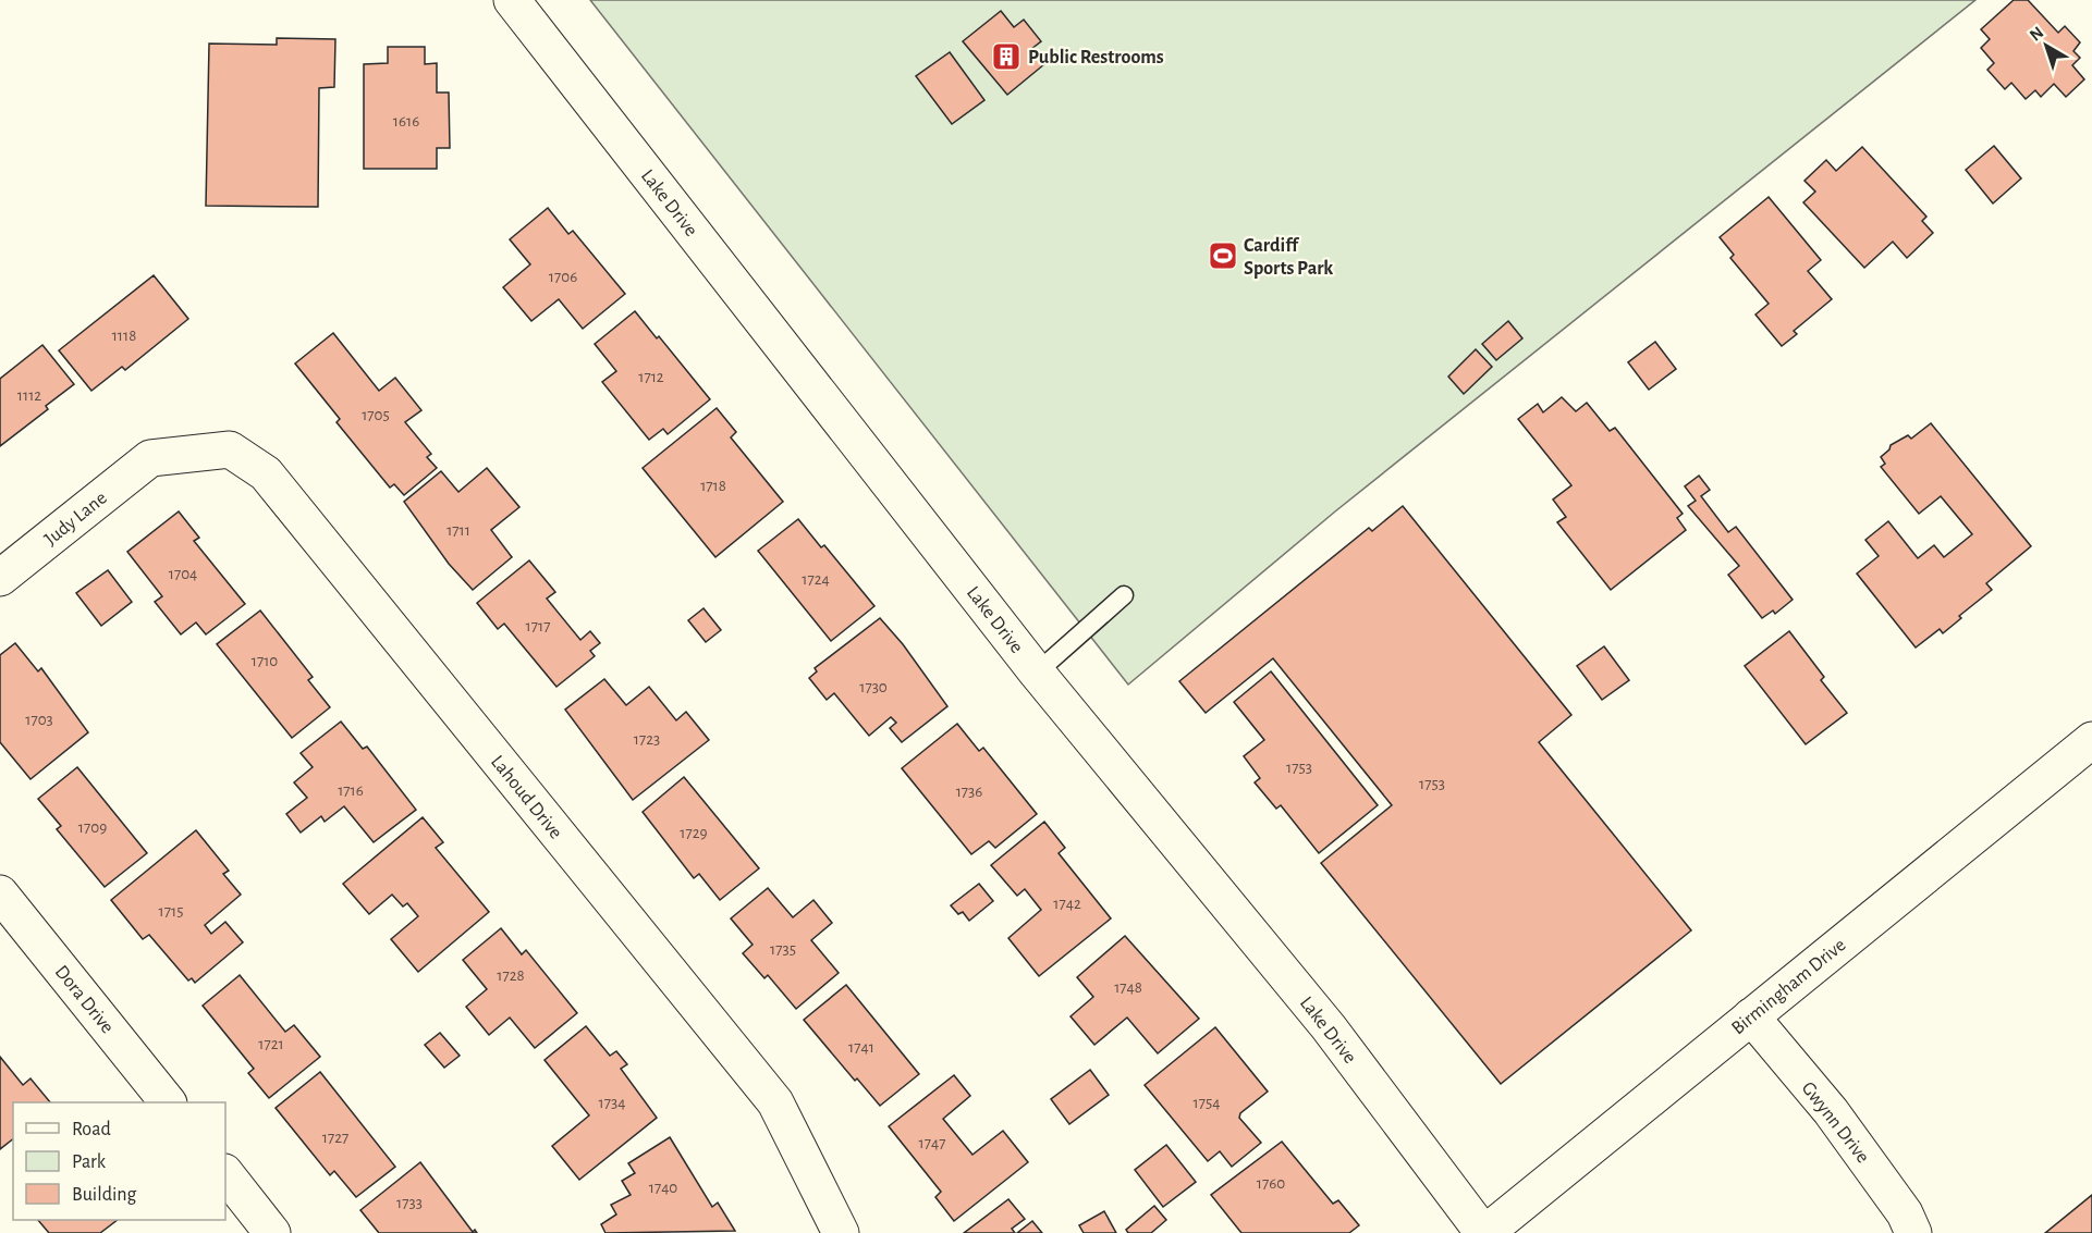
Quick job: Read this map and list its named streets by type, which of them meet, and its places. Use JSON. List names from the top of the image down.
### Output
{
  "streets": {
    "street": [
      "Lake Drive",
      "Judy Lane",
      "Lahoud Drive",
      "Birmingham Drive",
      "Dora Drive",
      "Gwynn Drive"
    ]
  },
  "crossings": [
    ["Lake Drive", "Birmingham Drive"],
    ["Judy Lane", "Lahoud Drive"],
    ["Birmingham Drive", "Gwynn Drive"]
  ],
  "places": {
    "building": ["Public Restrooms"],
    "sports": ["Cardiff Sports Park"]
  },
  "house_numbers": [
    "1616",
    "1706",
    "1118",
    "1712",
    "1112",
    "1705",
    "1718",
    "1711",
    "1704",
    "1724",
    "1717",
    "1710",
    "1730",
    "1703",
    "1723",
    "1753",
    "1753",
    "1716",
    "1736",
    "1709",
    "1729",
    "1742",
    "1715",
    "1735",
    "1728",
    "1748",
    "1721",
    "1741",
    "1734",
    "1754",
    "1727",
    "1747",
    "1760",
    "1740",
    "1733"
  ],
  "legend": ["Road", "Park", "Building"],
  "north": "top left"
}
